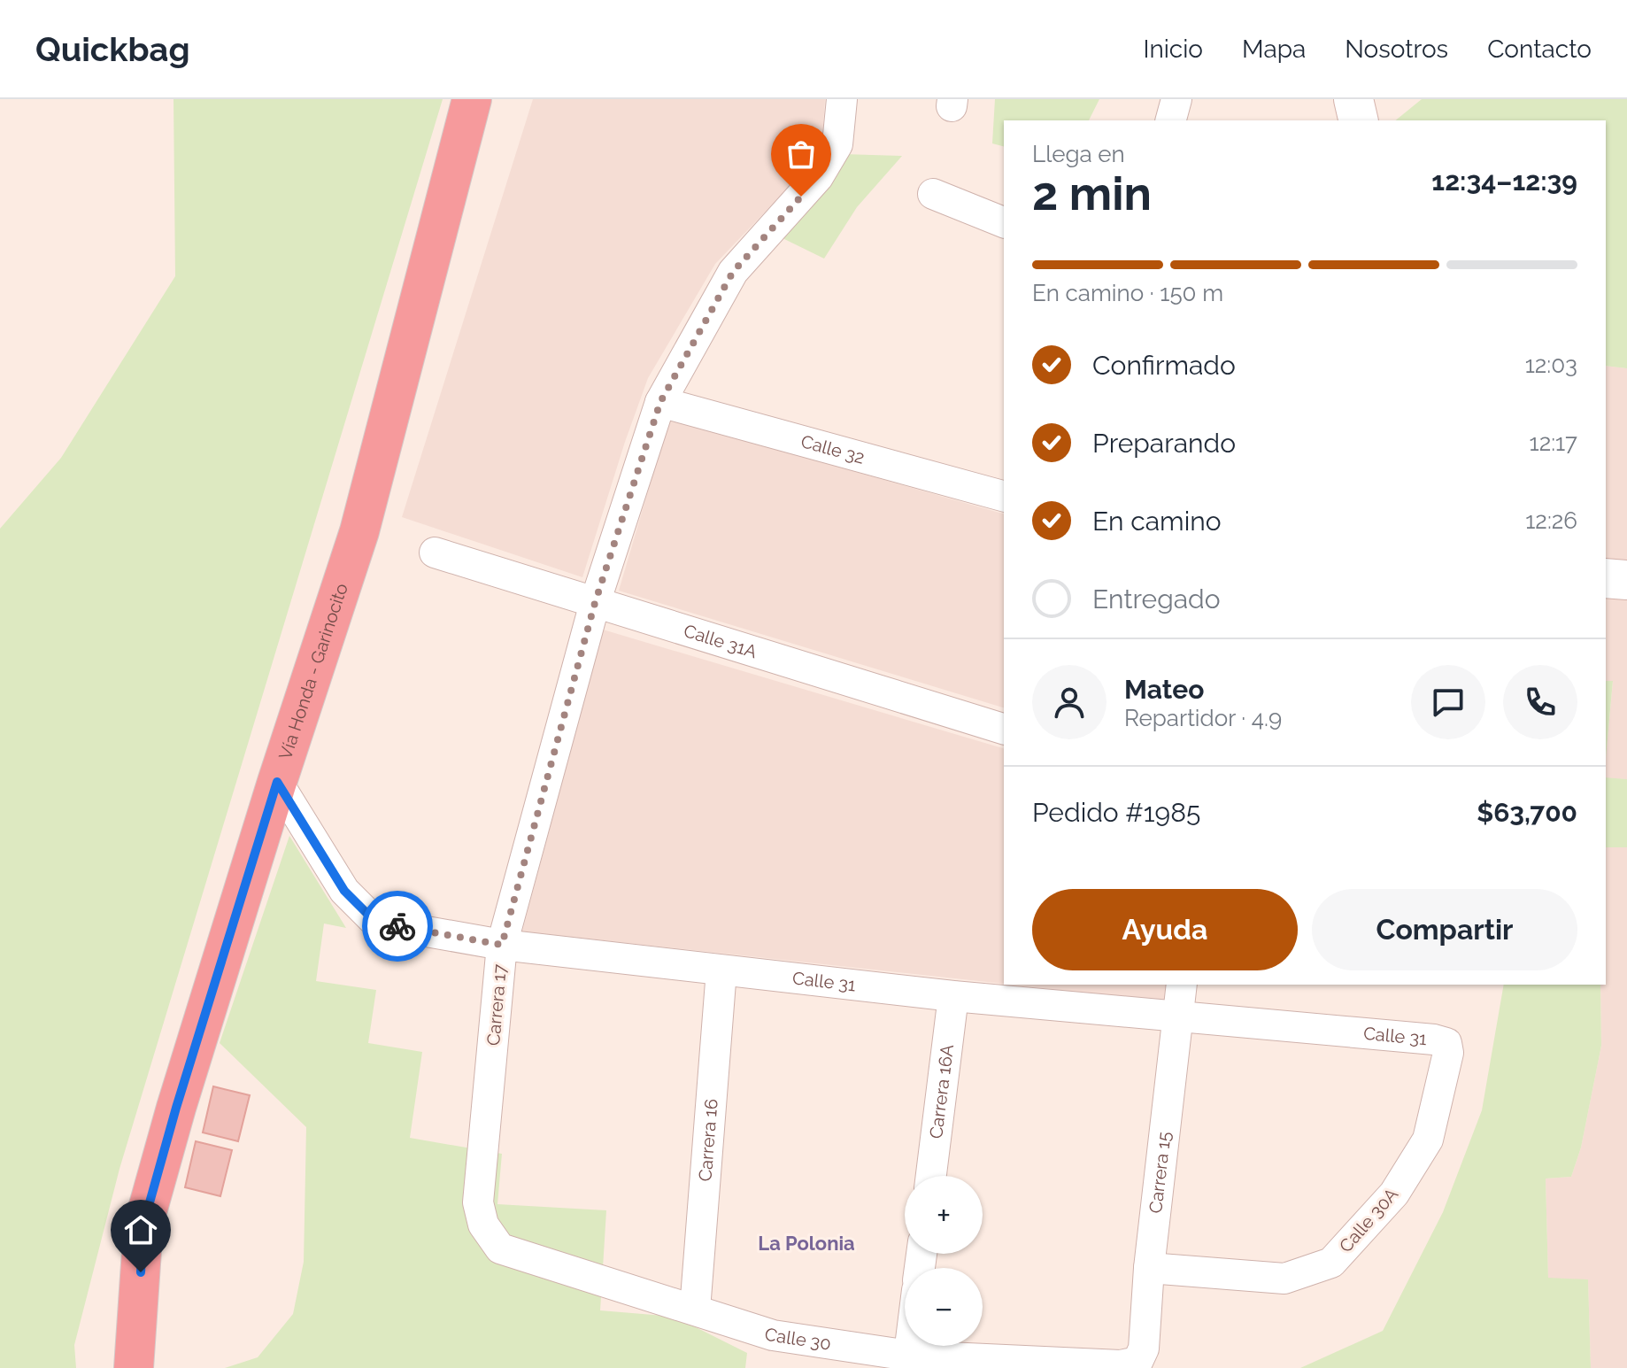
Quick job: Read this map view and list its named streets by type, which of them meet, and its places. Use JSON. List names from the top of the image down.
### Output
{
  "streets": {
    "highway": ["Vía Honda - Garinocito"],
    "street": [
      "Calle 32",
      "Calle 31A",
      "Calle 31",
      "Carrera 17",
      "Carrera 16A",
      "Carrera 16",
      "Carrera 15",
      "Calle 30A",
      "Calle 30"
    ]
  },
  "crossings": [
    ["Calle 32", "Carrera 17"],
    ["Calle 31A", "Carrera 17"],
    ["Vía Honda - Garinocito", "Calle 31"],
    ["Calle 31", "Carrera 17"],
    ["Calle 31", "Carrera 16A"],
    ["Calle 31", "Carrera 16"],
    ["Calle 31", "Carrera 15"],
    ["Calle 31", "Calle 30A"],
    ["Carrera 17", "Calle 30"],
    ["Carrera 16", "Calle 30"],
    ["Carrera 15", "Calle 30A"],
    ["Carrera 15", "Calle 30"]
  ],
  "districts": ["La Polonia"],
  "page": {
    "header": "Quickbag",
    "nav": [
      "Inicio",
      "Mapa",
      "Nosotros",
      "Contacto"
    ],
    "heading": ["2 min", "Llega en", "12:34–12:39"],
    "panel": [
      "Mateo",
      "Repartidor · 4.9",
      "Pedido #1985",
      "$63,700"
    ],
    "bar": "En camino · 150 m",
    "list": [
      ["Confirmado", "12:03"],
      ["Preparando", "12:17"],
      ["En camino", "12:26"],
      "Entregado"
    ],
    "buttons": ["Ayuda", "Compartir"],
    "map_buttons": ["+", "−"]
  }
}
